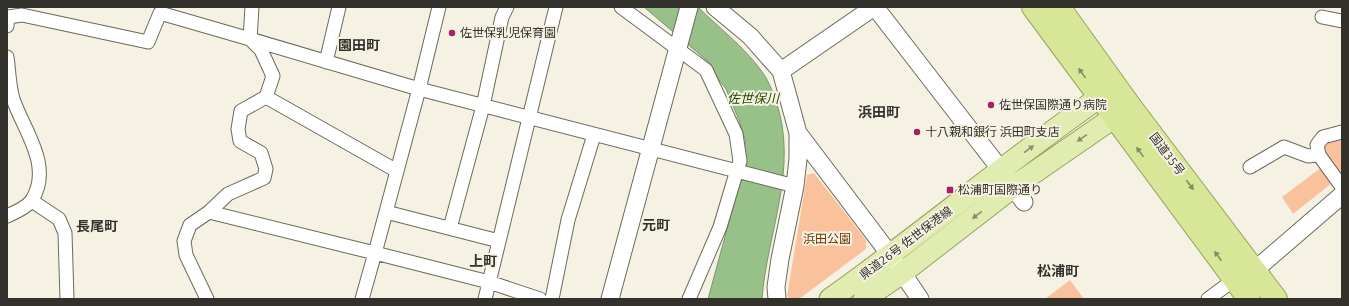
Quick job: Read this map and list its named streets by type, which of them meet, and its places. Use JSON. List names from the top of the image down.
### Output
{
  "streets": {
    "highway": ["国道35号"],
    "main road": ["県道26号 佐世保港線"]
  },
  "crossings": [
    ["国道35号", "県道26号 佐世保港線"]
  ],
  "districts": [
    "園田町",
    "浜田町",
    "元町",
    "長尾町",
    "上町",
    "松浦町"
  ],
  "water": ["佐世保川"],
  "parks": ["浜田公園"],
  "places": {
    "other": ["佐世保乳児保育園", "佐世保国際通り病院", "十八親和銀行 浜田町支店"],
    "transit": ["松浦町国際通り"]
  }
}
